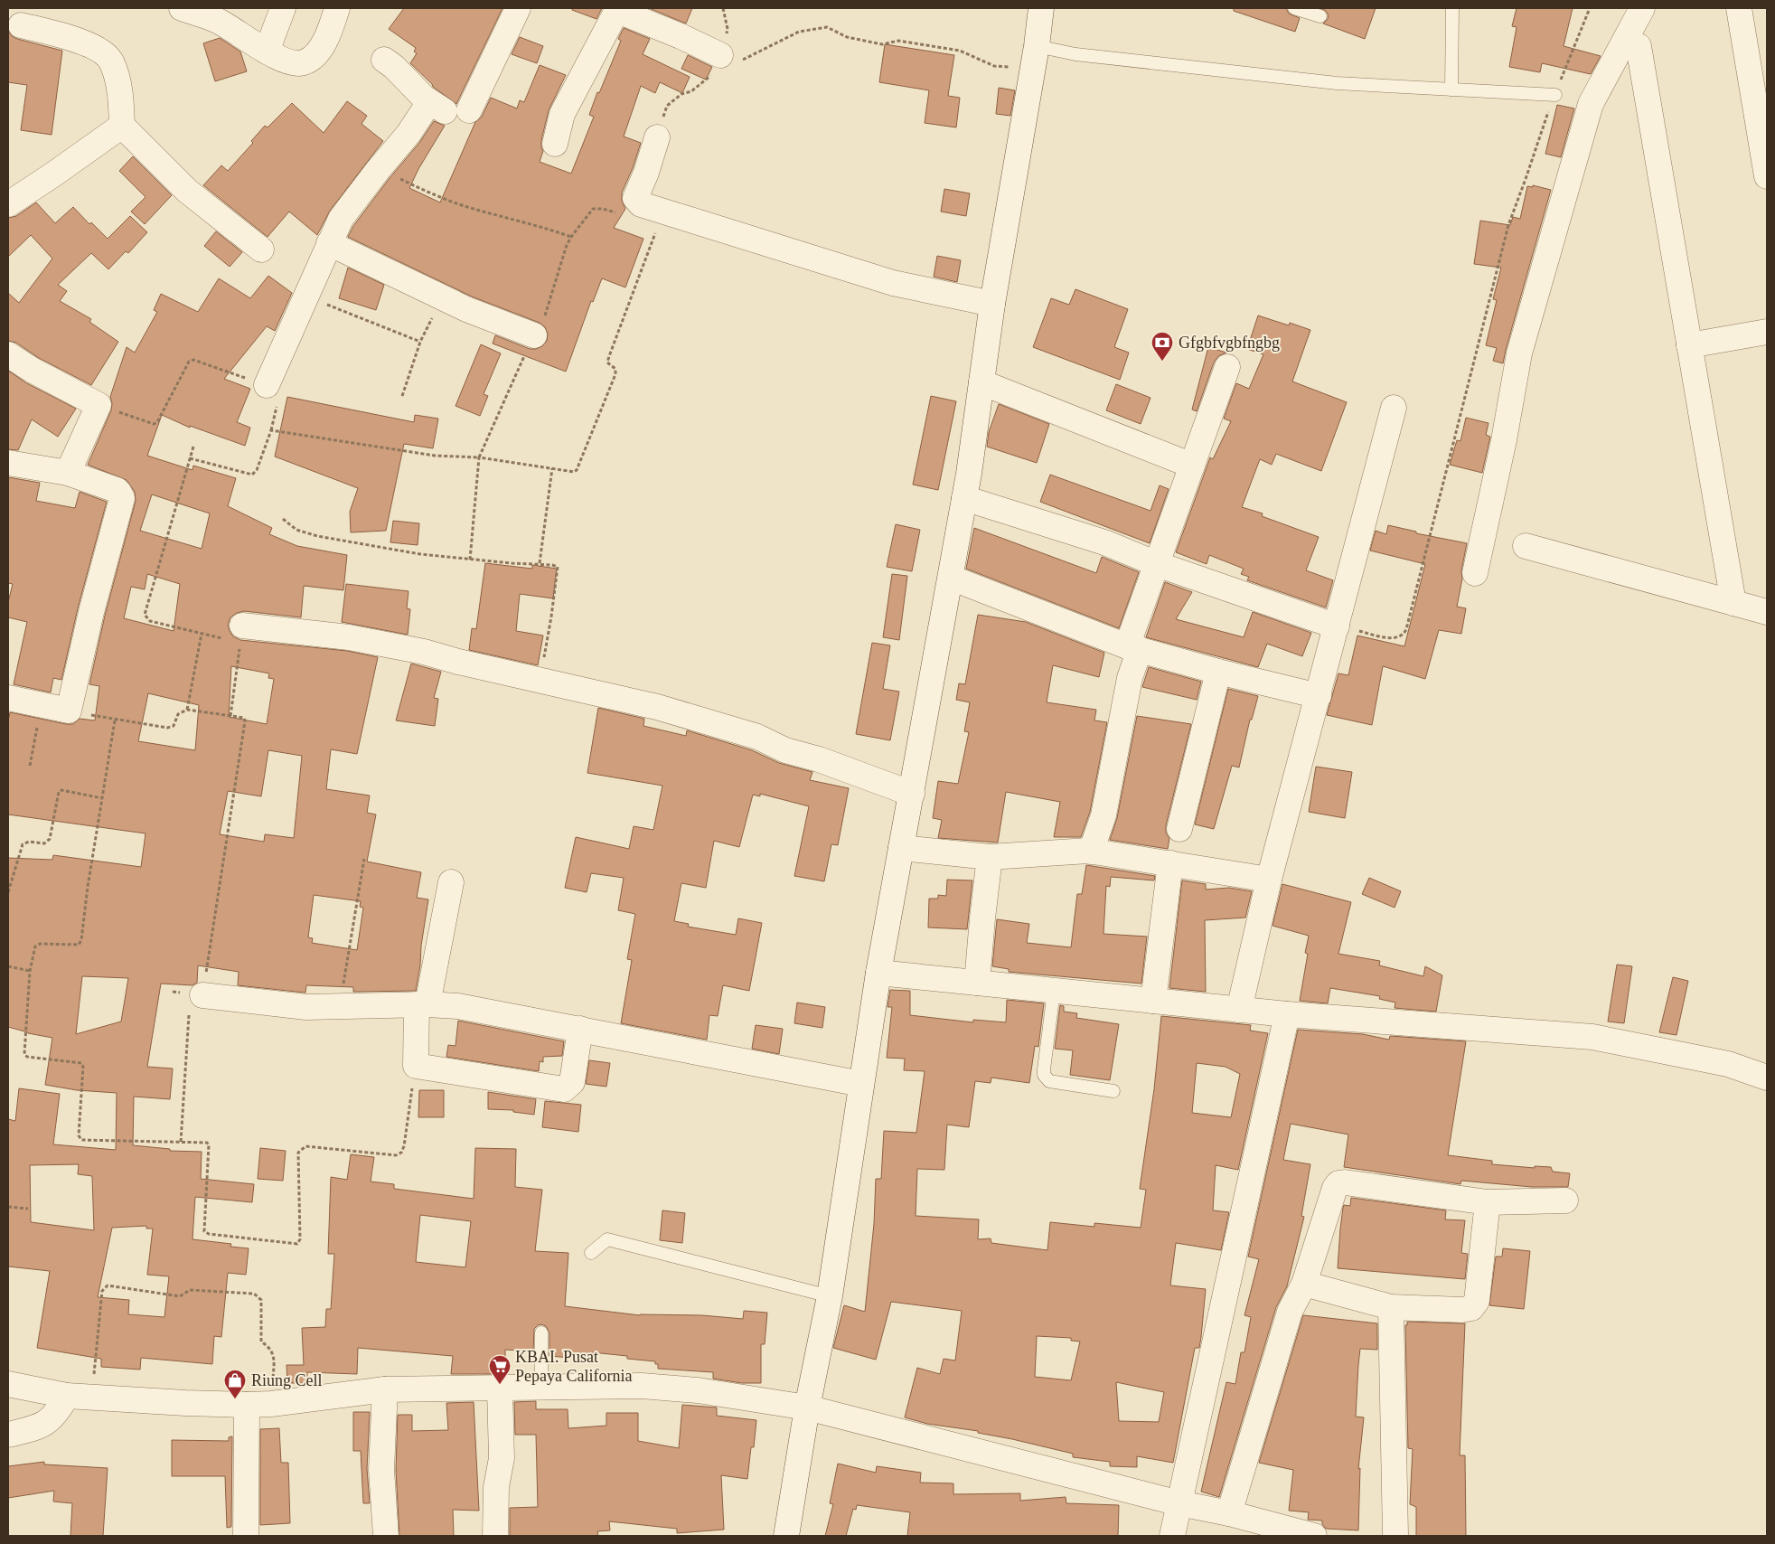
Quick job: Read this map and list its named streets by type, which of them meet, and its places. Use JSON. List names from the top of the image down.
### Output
{
  "places": {
    "bank": ["Gfgbfvgbfngbg"],
    "supermarket": ["KBAI. Pusat Pepaya California"],
    "shop": ["Riung Cell"]
  }
}
